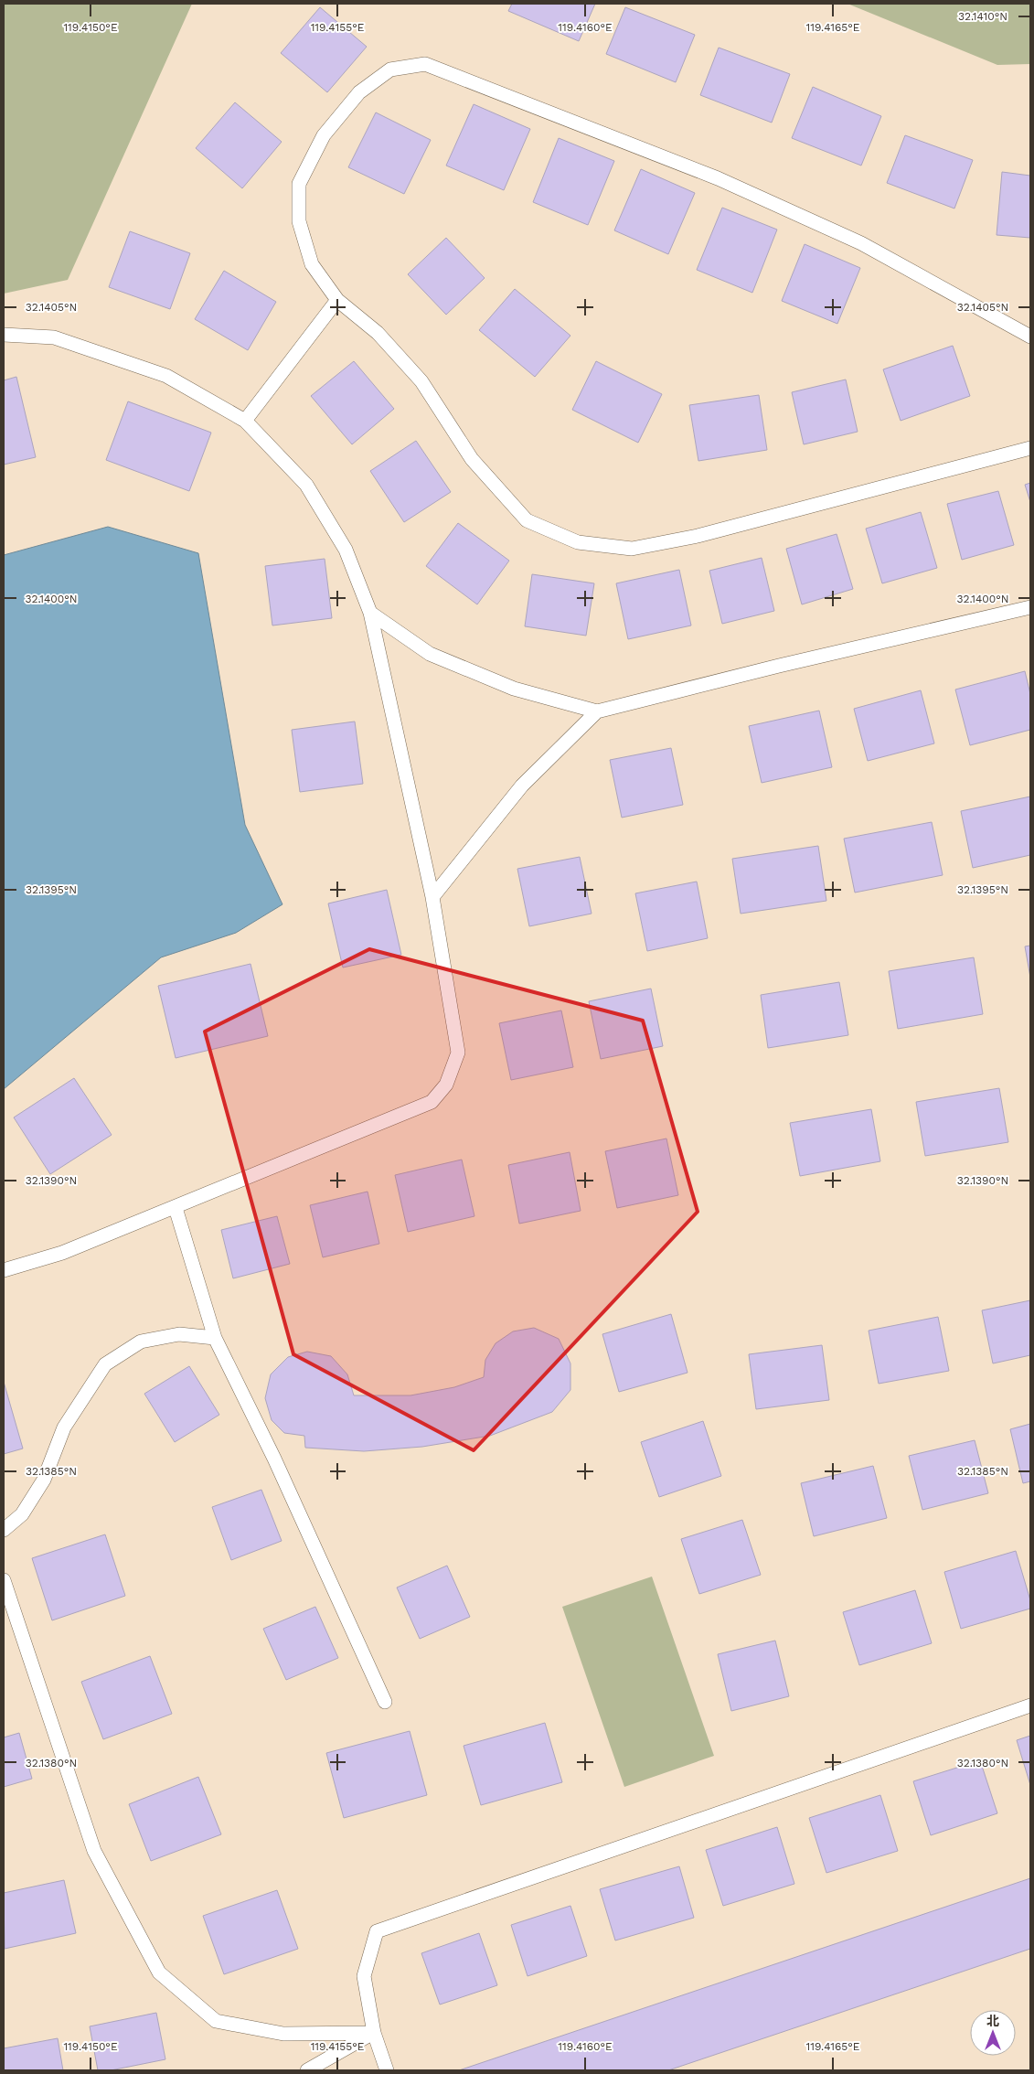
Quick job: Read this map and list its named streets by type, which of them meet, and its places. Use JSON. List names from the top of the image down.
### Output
{
  "north": "top",
  "coordinates": [
    "32.1410°N",
    "119.4150°E",
    "119.4155°E",
    "119.4160°E",
    "119.4165°E",
    "32.1405°N",
    "32.1400°N",
    "32.1395°N",
    "32.1390°N",
    "32.1385°N",
    "32.1380°N"
  ]
}
